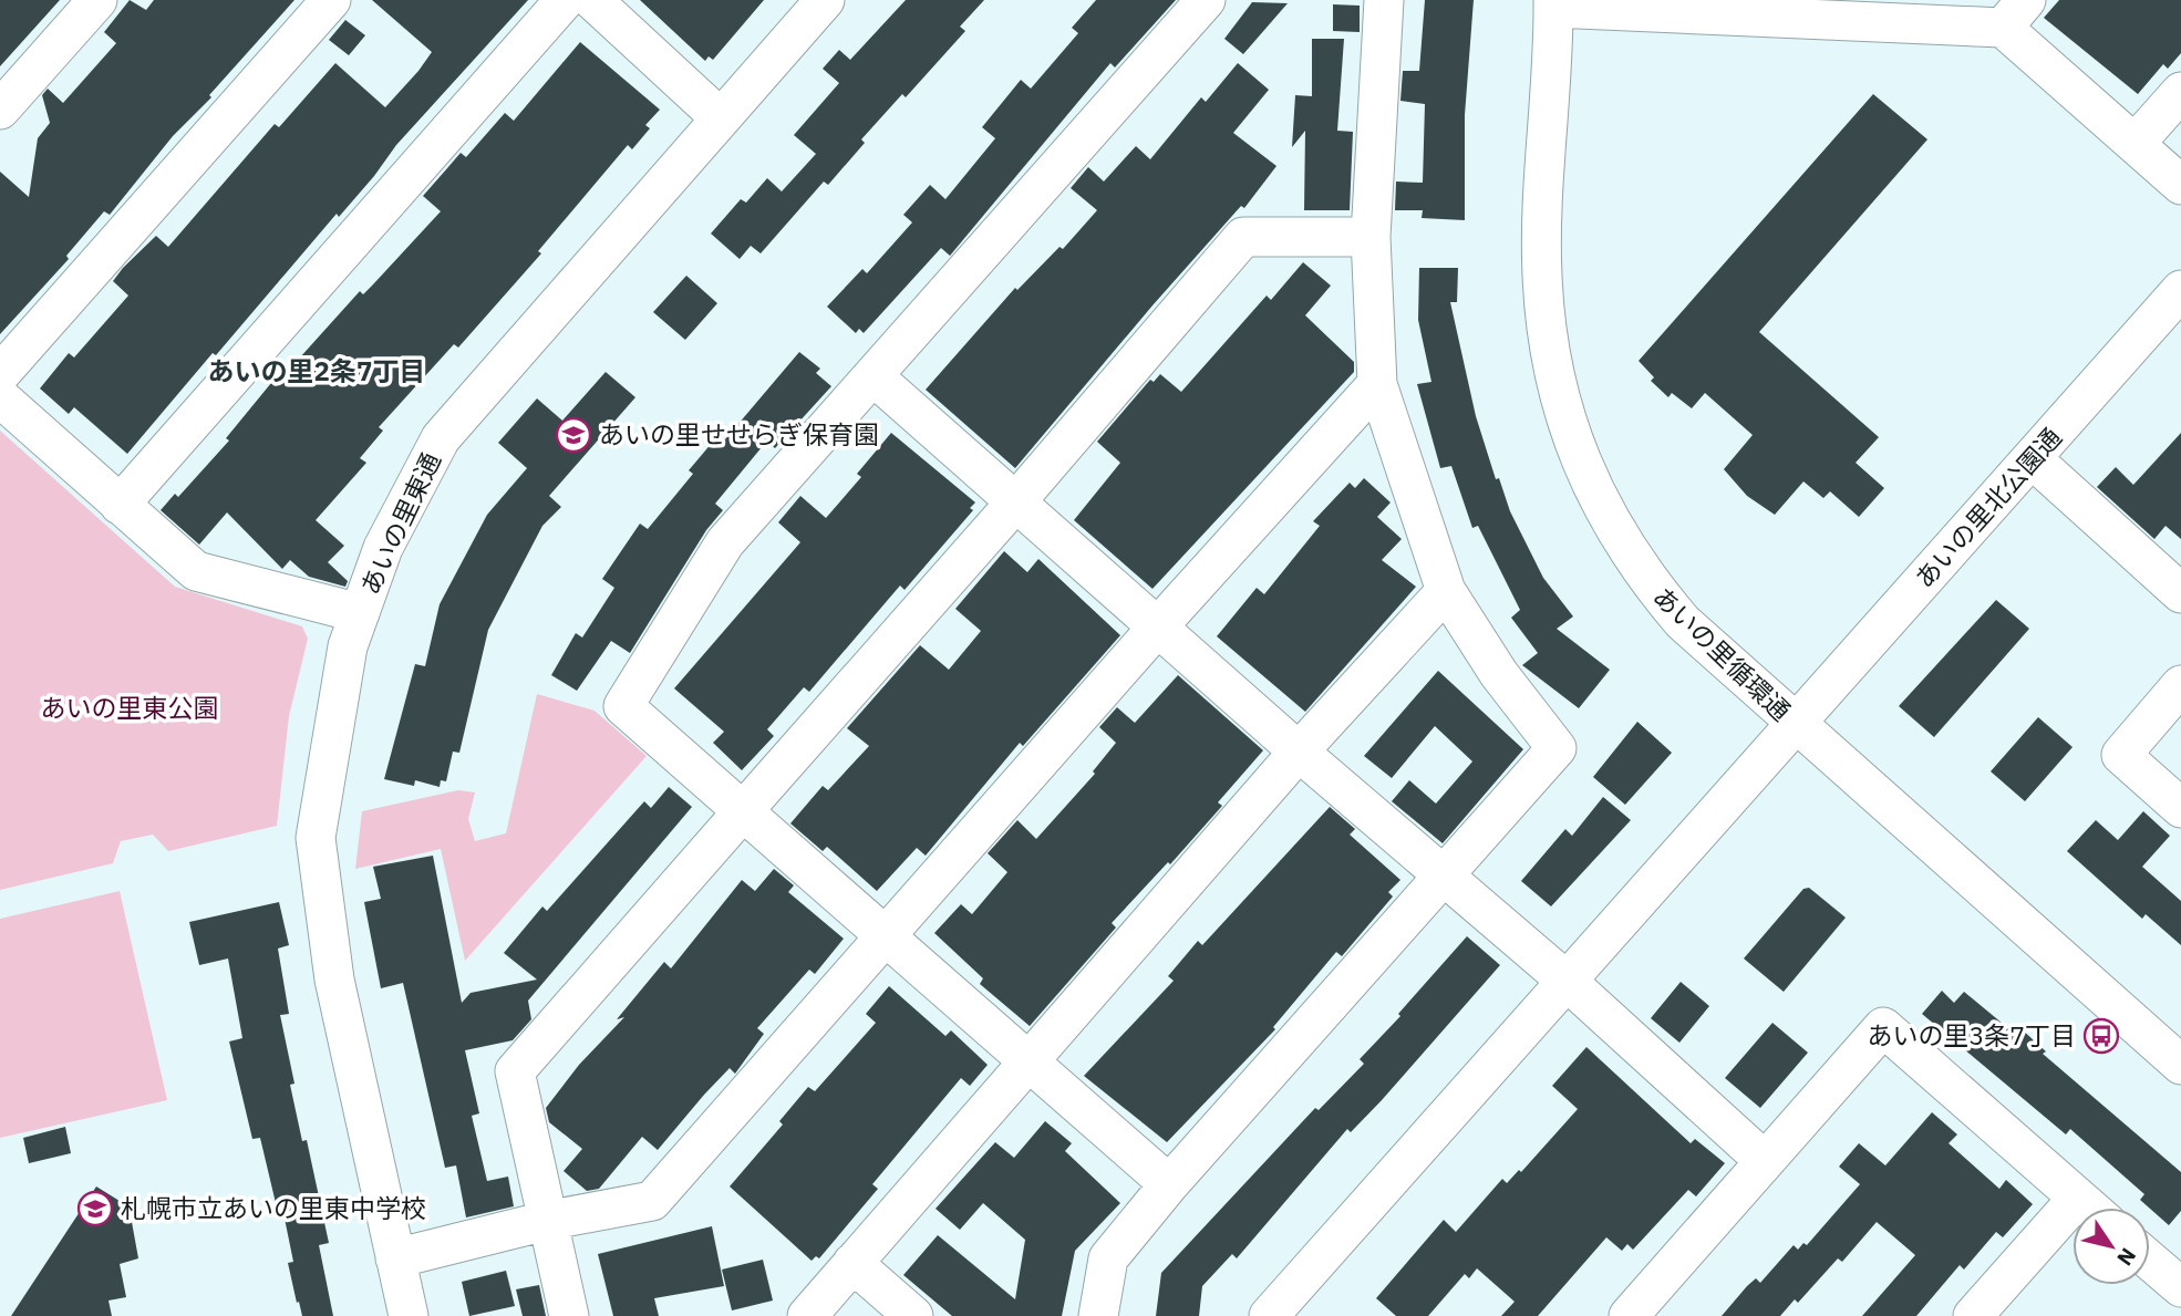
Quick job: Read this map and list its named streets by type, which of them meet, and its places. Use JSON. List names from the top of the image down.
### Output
{
  "streets": {
    "street": ["あいの里北公園通", "あいの里東通", "あいの里循環通"]
  },
  "crossings": [
    ["あいの里北公園通", "あいの里循環通"]
  ],
  "districts": ["あいの里2条7丁目"],
  "parks": ["あいの里東公園"],
  "places": {
    "school or university": ["あいの里せせらぎ保育園", "札幌市立あいの里東中学校"],
    "bus stop": ["あいの里3条7丁目"]
  },
  "north": "bottom right"
}
